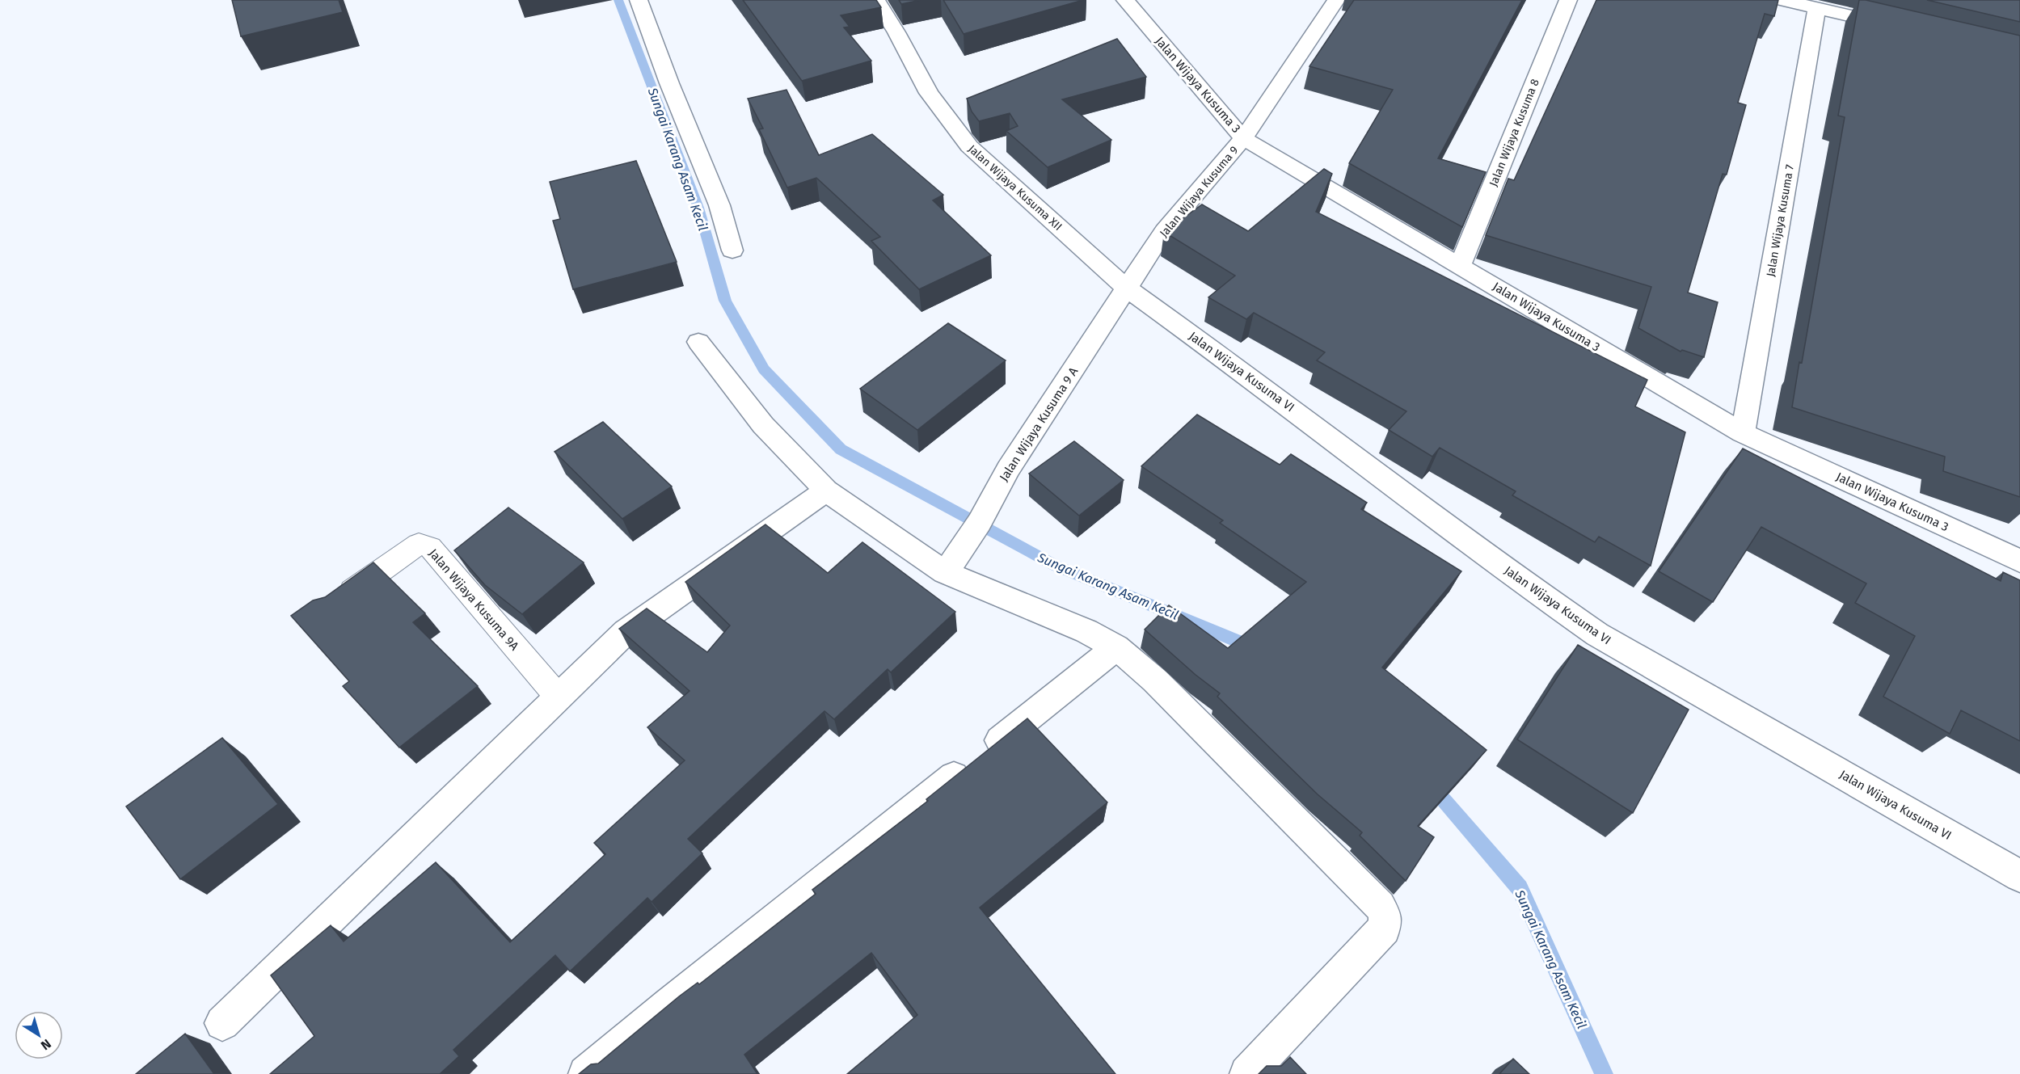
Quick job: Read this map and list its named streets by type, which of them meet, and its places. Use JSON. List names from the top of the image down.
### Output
{
  "streets": {
    "street": [
      "Jalan Wijaya Kusuma 3",
      "Jalan Wijaya Kusuma 8",
      "Jalan Wijaya Kusuma XII",
      "Jalan Wijaya Kusuma 9",
      "Jalan Wijaya Kusuma 7",
      "Jalan Wijaya Kusuma VI",
      "Jalan Wijaya Kusuma 9 A"
    ],
    "lane": ["Jalan Wijaya Kusuma 9A"]
  },
  "crossings": [
    ["Jalan Wijaya Kusuma 3", "Jalan Wijaya Kusuma 8"],
    ["Jalan Wijaya Kusuma 3", "Jalan Wijaya Kusuma 9"],
    ["Jalan Wijaya Kusuma 3", "Jalan Wijaya Kusuma 7"],
    ["Jalan Wijaya Kusuma XII", "Jalan Wijaya Kusuma 9"],
    ["Jalan Wijaya Kusuma XII", "Jalan Wijaya Kusuma VI"],
    ["Jalan Wijaya Kusuma XII", "Jalan Wijaya Kusuma 9 A"],
    ["Jalan Wijaya Kusuma 9", "Jalan Wijaya Kusuma VI"],
    ["Jalan Wijaya Kusuma 9", "Jalan Wijaya Kusuma 9 A"],
    ["Jalan Wijaya Kusuma VI", "Jalan Wijaya Kusuma 9 A"]
  ],
  "water": ["Sungai Karang Asam Kecil"],
  "north": "bottom right"
}
